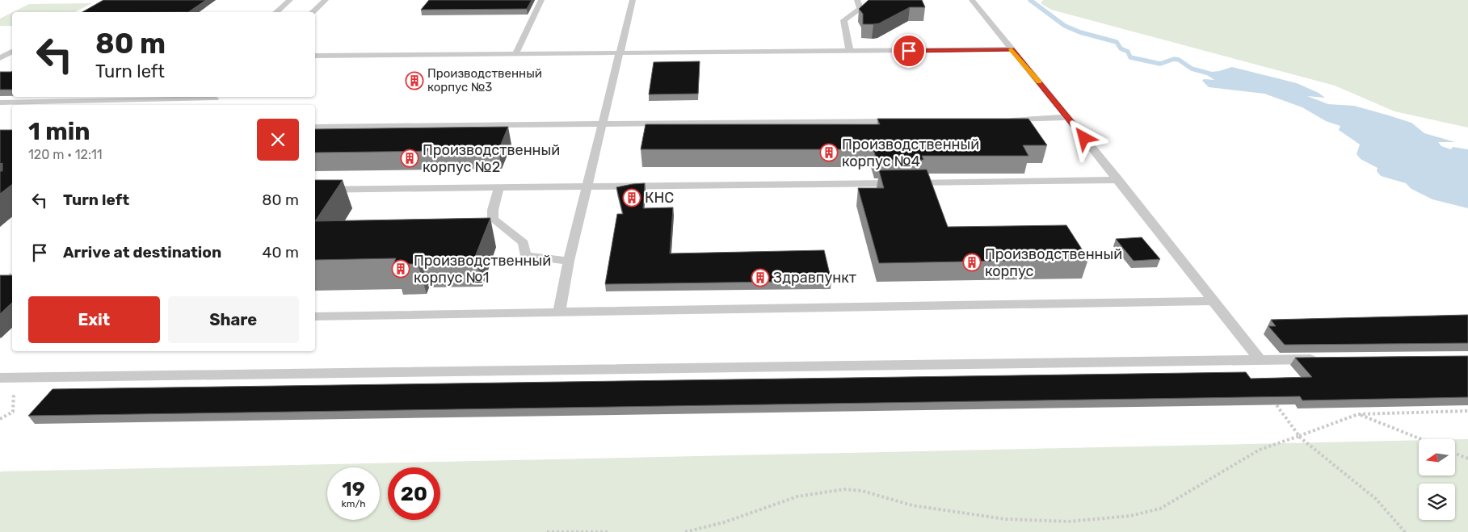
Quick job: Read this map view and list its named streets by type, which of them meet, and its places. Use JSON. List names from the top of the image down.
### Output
{
  "places": {
    "building": [
      "Производственный корпус №3",
      "Производственный корпус №4",
      "Производственный корпус №2",
      "КНС",
      "Производственный корпус",
      "Производственный корпус №1",
      "Здравпункт"
    ]
  },
  "north": "left",
  "page": {
    "turn": ["80 m", "Turn left"],
    "heading": ["1 min", "120 m · 12:11"],
    "list": [
      {
        "name": "Turn left",
        "value": "80 m"
      },
      {
        "name": "Arrive at destination",
        "value": "40 m"
      }
    ],
    "buttons": ["Exit", "Share"],
    "speed": "19 km/h",
    "limit": "20"
  }
}
